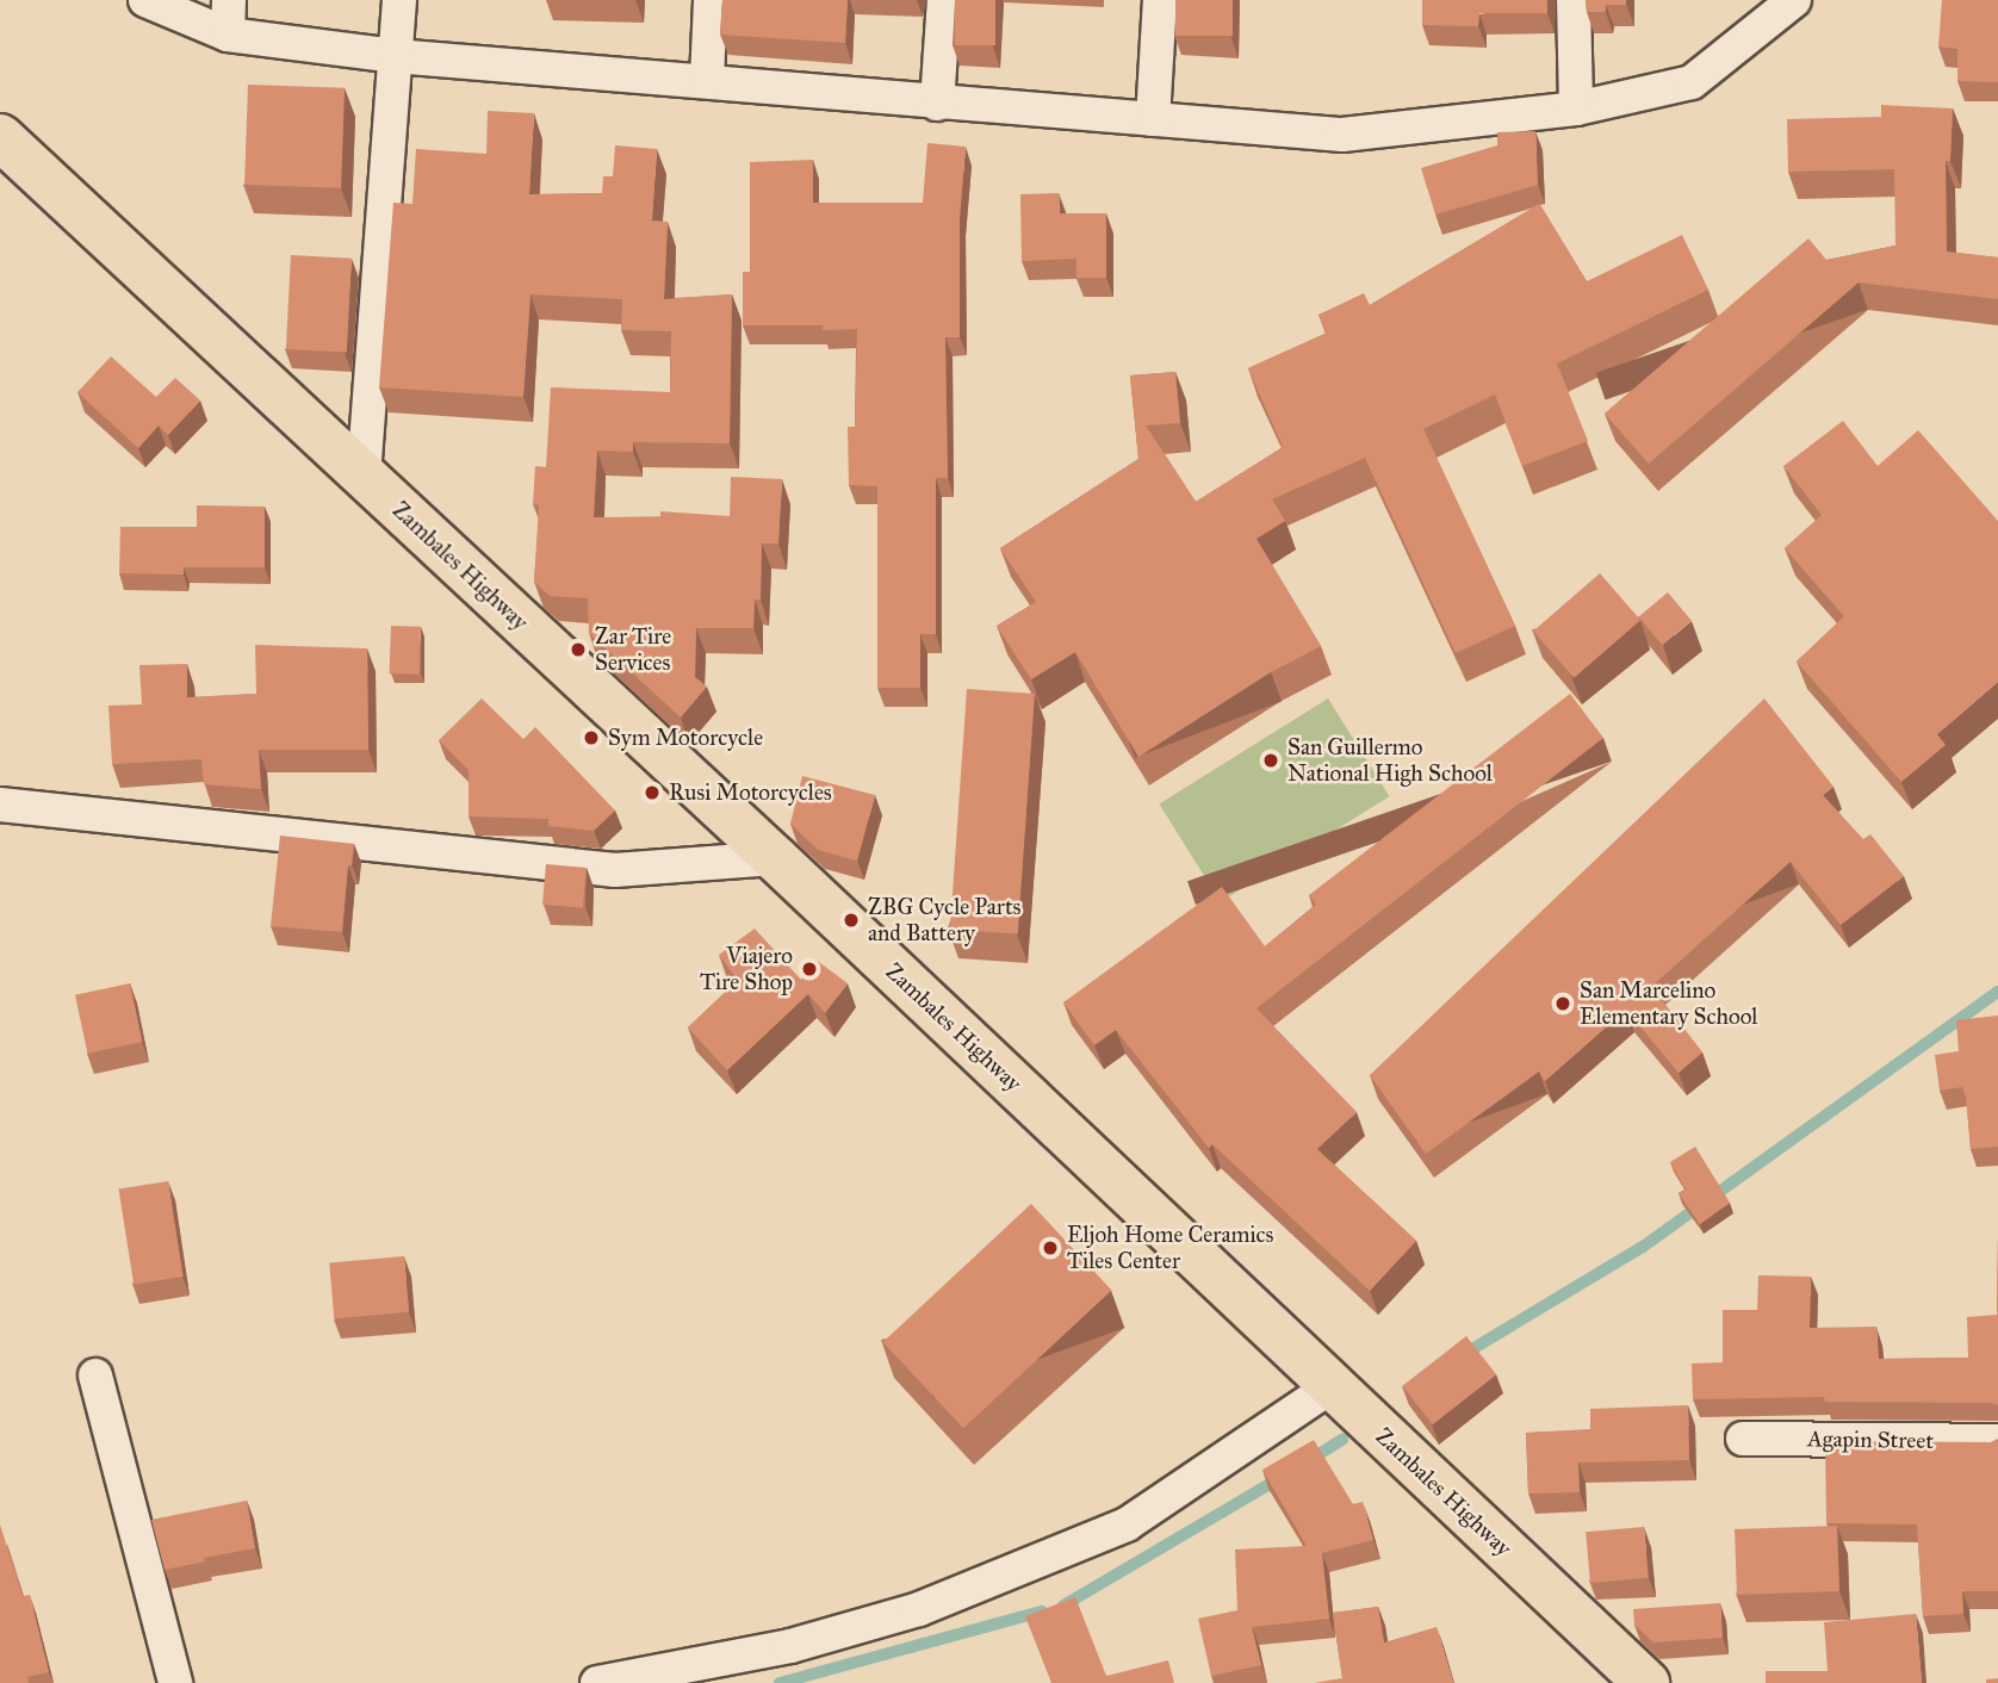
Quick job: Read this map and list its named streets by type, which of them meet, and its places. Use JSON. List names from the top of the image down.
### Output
{
  "streets": {
    "main road": ["Zambales Highway"],
    "street": ["Agapin Street"]
  },
  "places": [
    "Zar Tire Services",
    "Sym Motorcycle",
    "San Guillermo National High School",
    "Rusi Motorcycles",
    "ZBG Cycle Parts and Battery",
    "Viajero Tire Shop",
    "San Marcelino Elementary School",
    "Eljoh Home Ceramics Tiles Center"
  ]
}
